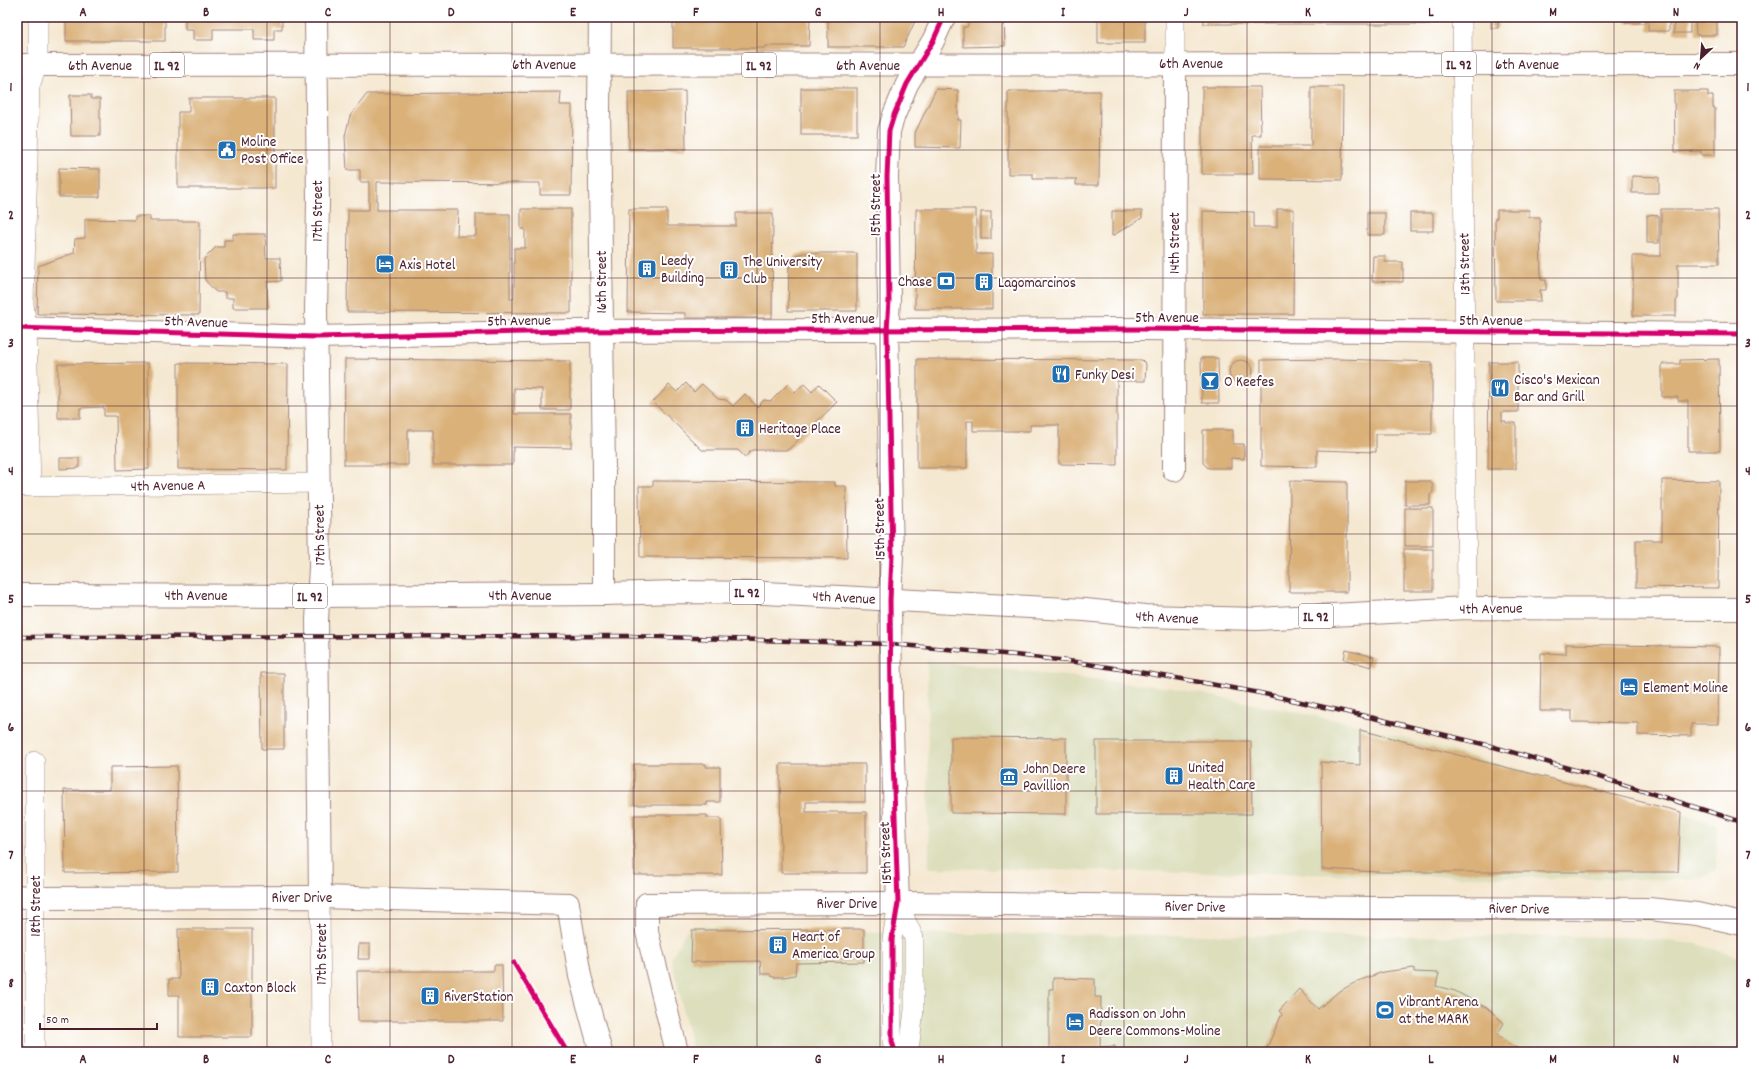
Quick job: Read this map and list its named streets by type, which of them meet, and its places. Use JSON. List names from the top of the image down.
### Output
{
  "streets": {
    "main road": [
      "6th Avenue",
      "IL 92",
      "15th Street",
      "17th Street",
      "14th Street",
      "16th Street",
      "5th Avenue",
      "4th Avenue",
      "River Drive"
    ],
    "street": ["13th Street", "4th Avenue A", "18th Street"]
  },
  "crossings": [
    ["6th Avenue", "15th Street"],
    ["6th Avenue", "17th Street"],
    ["6th Avenue", "14th Street"],
    ["6th Avenue", "13th Street"],
    ["6th Avenue", "16th Street"],
    ["15th Street", "5th Avenue"],
    ["15th Street", "4th Avenue"],
    ["15th Street", "River Drive"],
    ["17th Street", "5th Avenue"],
    ["17th Street", "4th Avenue A"],
    ["17th Street", "4th Avenue"],
    ["17th Street", "River Drive"],
    ["14th Street", "5th Avenue"],
    ["13th Street", "5th Avenue"],
    ["13th Street", "4th Avenue"],
    ["16th Street", "5th Avenue"],
    ["16th Street", "4th Avenue"],
    ["River Drive", "18th Street"]
  ],
  "places": {
    "public building": ["Moline Post Office"],
    "hotel": ["Axis Hotel", "Element Moline", "Radisson on John Deere Commons-Moline"],
    "building": [
      "Leedy Building",
      "The University Club",
      "Lagomarcinos",
      "Heritage Place",
      "United Health Care",
      "Heart of America Group",
      "Caxton Block",
      "RiverStation"
    ],
    "bank": ["Chase"],
    "restaurant": ["Funky Desi", "Cisco's Mexican Bar and Grill"],
    "bar": ["O Keefes"],
    "museum": ["John Deere Pavillion"],
    "sports": ["Vibrant Arena at the MARK"]
  },
  "scale_bar": "50 m",
  "north": "bottom left",
  "grid": {
    "columns": [
      "A",
      "B",
      "C",
      "D",
      "E",
      "F",
      "G",
      "H",
      "I",
      "J",
      "K",
      "L",
      "M",
      "N"
    ],
    "rows": [
      "1",
      "2",
      "3",
      "4",
      "5",
      "6",
      "7",
      "8"
    ]
  }
}
